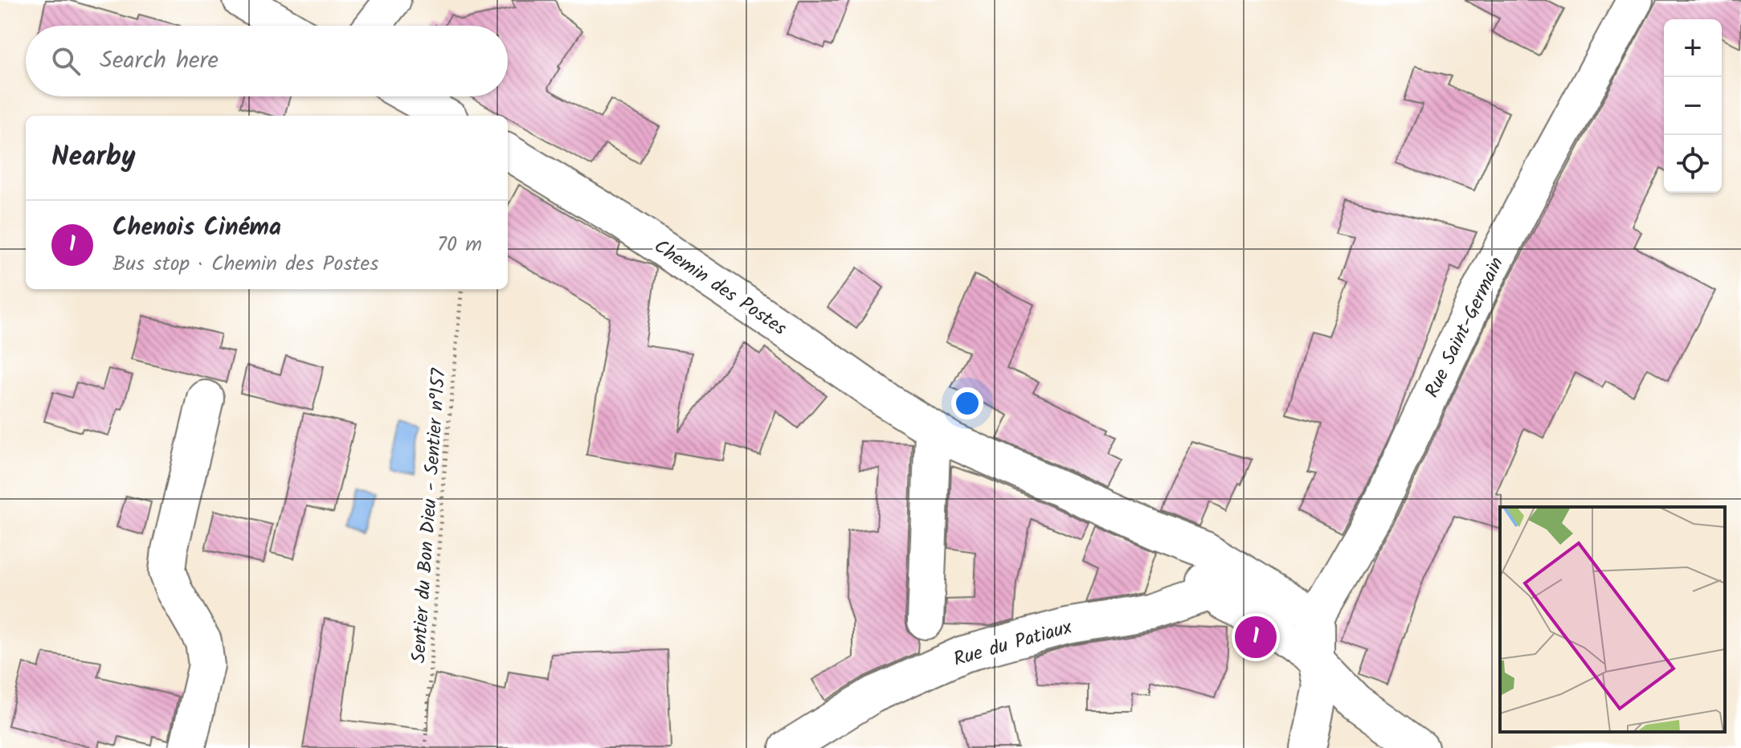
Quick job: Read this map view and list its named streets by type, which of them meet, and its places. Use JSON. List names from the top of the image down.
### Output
{
  "streets": {
    "street": ["Chemin des Postes", "Rue Saint-Germain", "Rue du Patiaux"],
    "path": ["Sentier du Bon Dieu - Sentier n°157"]
  },
  "crossings": [
    ["Chemin des Postes", "Rue Saint-Germain"],
    ["Chemin des Postes", "Rue du Patiaux"]
  ],
  "page": {
    "map_buttons": ["+", "−"],
    "search": "Search here",
    "heading": "Nearby",
    "list": [
      {
        "mark": "1",
        "name": "Chenois Cinéma",
        "note": "Bus stop · Chemin des Postes",
        "value": "70 m"
      }
    ],
    "pins": "1"
  }
}
